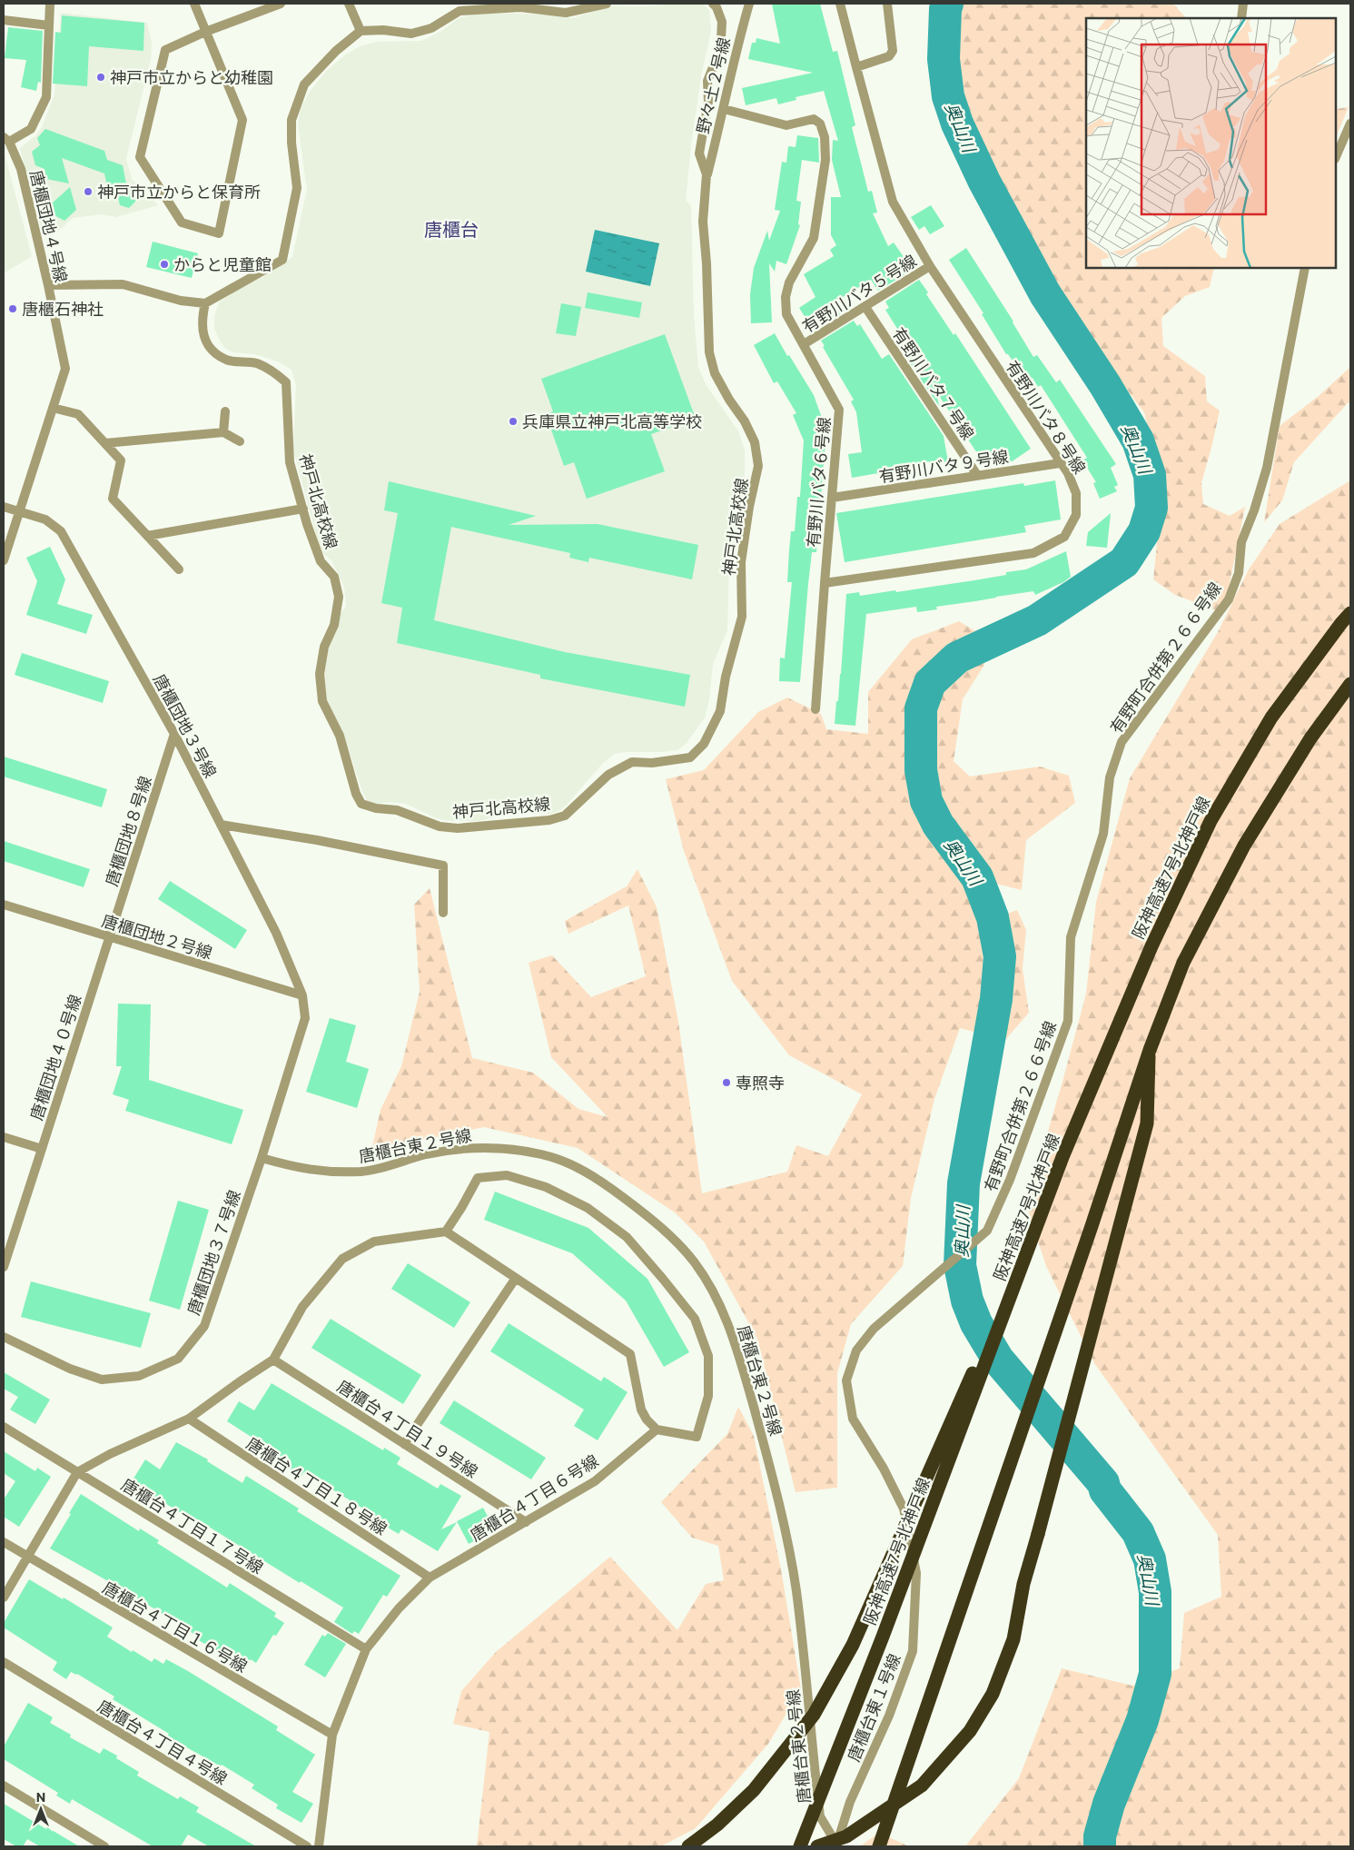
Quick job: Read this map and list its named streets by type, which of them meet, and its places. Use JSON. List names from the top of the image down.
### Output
{
  "streets": {
    "highway": ["阪神高速7号北神戸線"],
    "street": [
      "野々土２号線",
      "唐櫃団地４号線",
      "有野川バタ５号線",
      "有野川バタ７号線",
      "有野川バタ８号線",
      "有野川バタ９号線",
      "有野川バタ６号線",
      "神戸北高校線",
      "有野町合併第２６６号線",
      "唐櫃団地３号線",
      "唐櫃団地８号線",
      "唐櫃団地２号線",
      "唐櫃団地４０号線",
      "唐櫃台東２号線",
      "唐櫃団地３７号線",
      "唐櫃台４丁目１９号線",
      "唐櫃台４丁目１８号線",
      "唐櫃台４丁目６号線",
      "唐櫃台４丁目１７号線",
      "唐櫃台４丁目１６号線",
      "唐櫃台東１号線",
      "唐櫃台４丁目４号線"
    ]
  },
  "crossings": [
    ["野々土２号線", "有野川バタ６号線"],
    ["野々土２号線", "神戸北高校線"],
    ["唐櫃団地４号線", "唐櫃団地３号線"],
    ["有野川バタ５号線", "有野川バタ７号線"],
    ["有野川バタ５号線", "有野川バタ８号線"],
    ["有野川バタ５号線", "有野川バタ６号線"],
    ["有野川バタ７号線", "有野川バタ９号線"],
    ["有野川バタ８号線", "有野川バタ９号線"],
    ["有野川バタ８号線", "有野川バタ６号線"],
    ["有野川バタ９号線", "有野川バタ６号線"],
    ["有野町合併第２６６号線", "唐櫃台東１号線"],
    ["唐櫃団地３号線", "唐櫃団地８号線"],
    ["唐櫃団地３号線", "唐櫃団地２号線"],
    ["唐櫃団地３号線", "唐櫃団地３７号線"],
    ["唐櫃団地８号線", "唐櫃団地２号線"],
    ["唐櫃団地８号線", "唐櫃団地４０号線"],
    ["唐櫃団地２号線", "唐櫃団地４０号線"],
    ["唐櫃団地２号線", "唐櫃団地３７号線"],
    ["唐櫃台東２号線", "唐櫃団地３７号線"],
    ["唐櫃台東２号線", "唐櫃台東１号線"],
    ["唐櫃台４丁目１９号線", "唐櫃台４丁目６号線"],
    ["唐櫃台４丁目１８号線", "唐櫃台４丁目６号線"],
    ["唐櫃台４丁目６号線", "唐櫃台４丁目１７号線"],
    ["唐櫃台４丁目６号線", "唐櫃台４丁目１６号線"]
  ],
  "districts": ["唐櫃台"],
  "water": ["奥山川"],
  "places": [
    "神戸市立からと幼稚園",
    "神戸市立からと保育所",
    "からと児童館",
    "唐櫃石神社",
    "兵庫県立神戸北高等学校",
    "専照寺"
  ],
  "north": "top"
}
